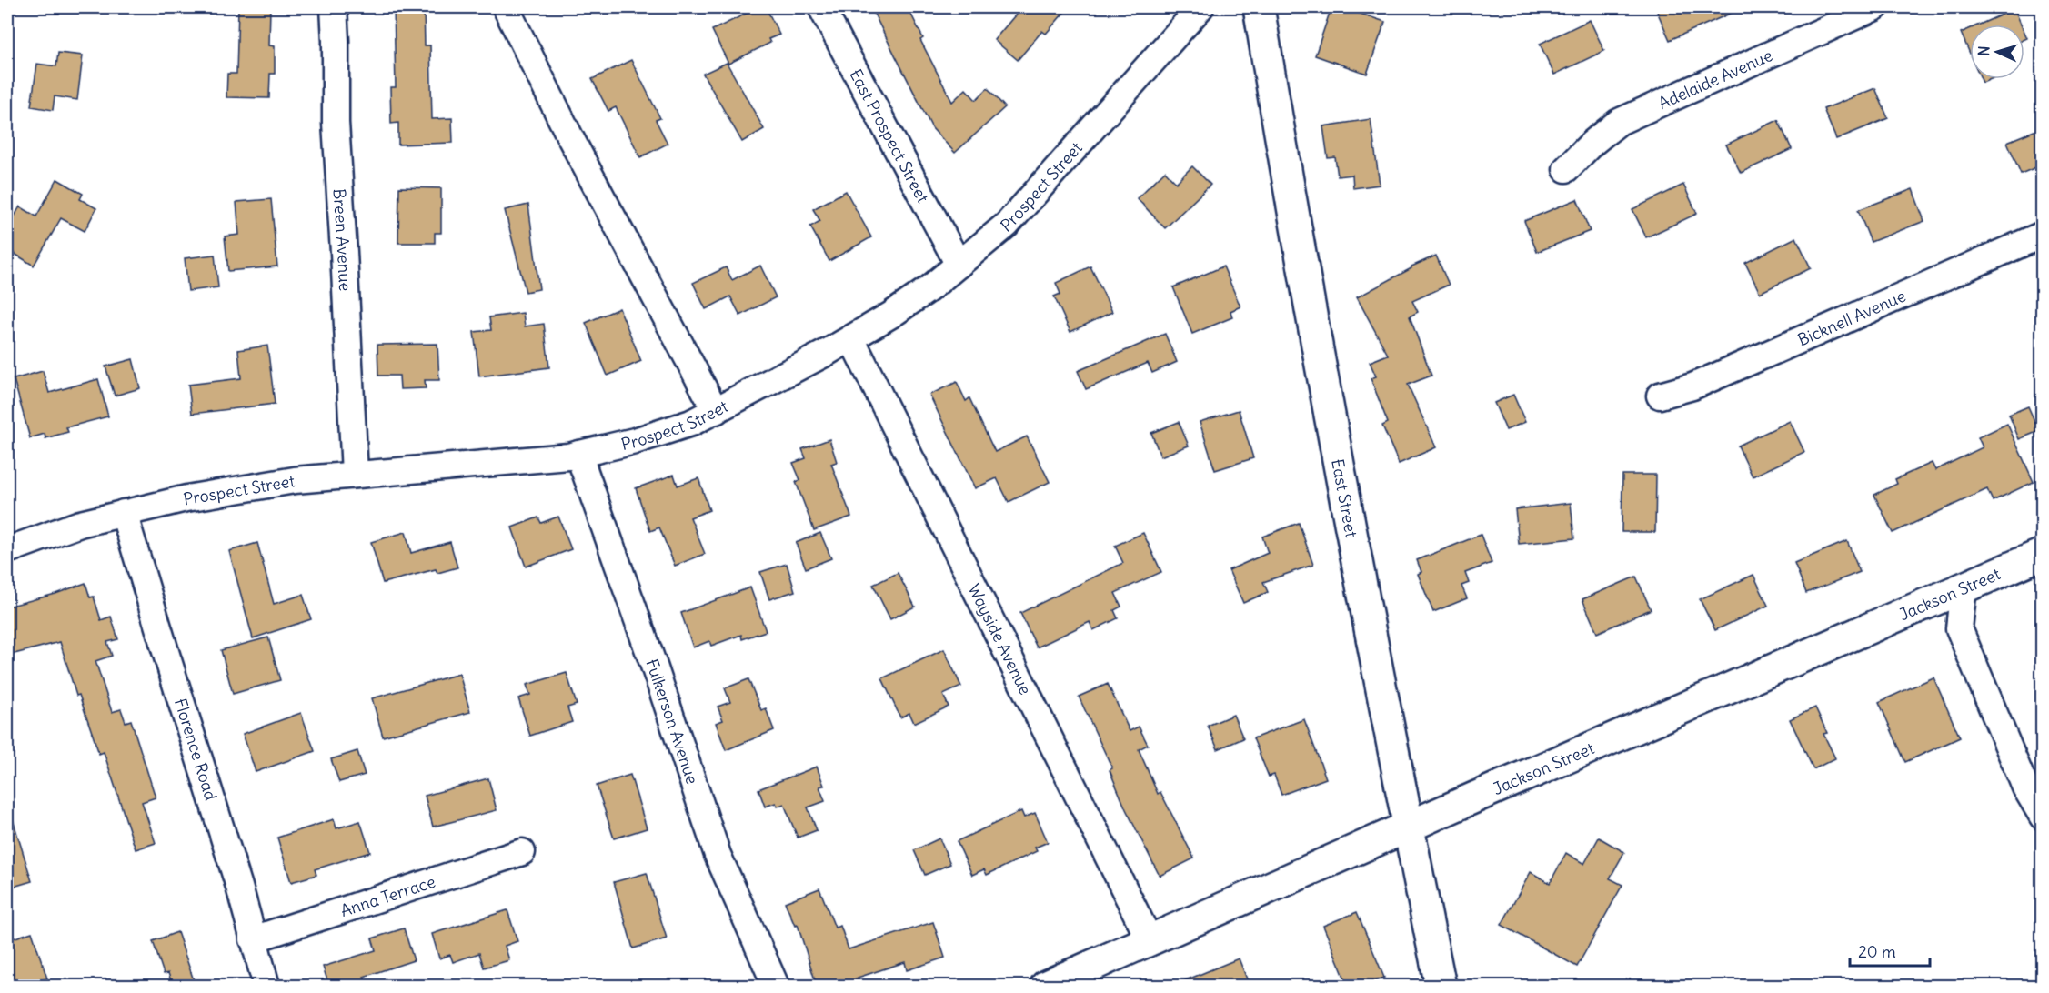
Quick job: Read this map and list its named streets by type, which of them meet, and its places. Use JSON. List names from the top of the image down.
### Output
{
  "streets": {
    "main road": ["East Street", "Jackson Street"],
    "street": [
      "Adelaide Avenue",
      "East Prospect Street",
      "Prospect Street",
      "Breen Avenue",
      "Bicknell Avenue",
      "Wayside Avenue",
      "Fulkerson Avenue",
      "Florence Road",
      "Anna Terrace"
    ]
  },
  "crossings": [
    ["East Prospect Street", "Prospect Street"],
    ["Prospect Street", "Breen Avenue"],
    ["Prospect Street", "Wayside Avenue"],
    ["Prospect Street", "Fulkerson Avenue"],
    ["Prospect Street", "Florence Road"],
    ["East Street", "Jackson Street"],
    ["Jackson Street", "Wayside Avenue"],
    ["Florence Road", "Anna Terrace"]
  ],
  "scale_bar": "20 m",
  "north": "left"
}
